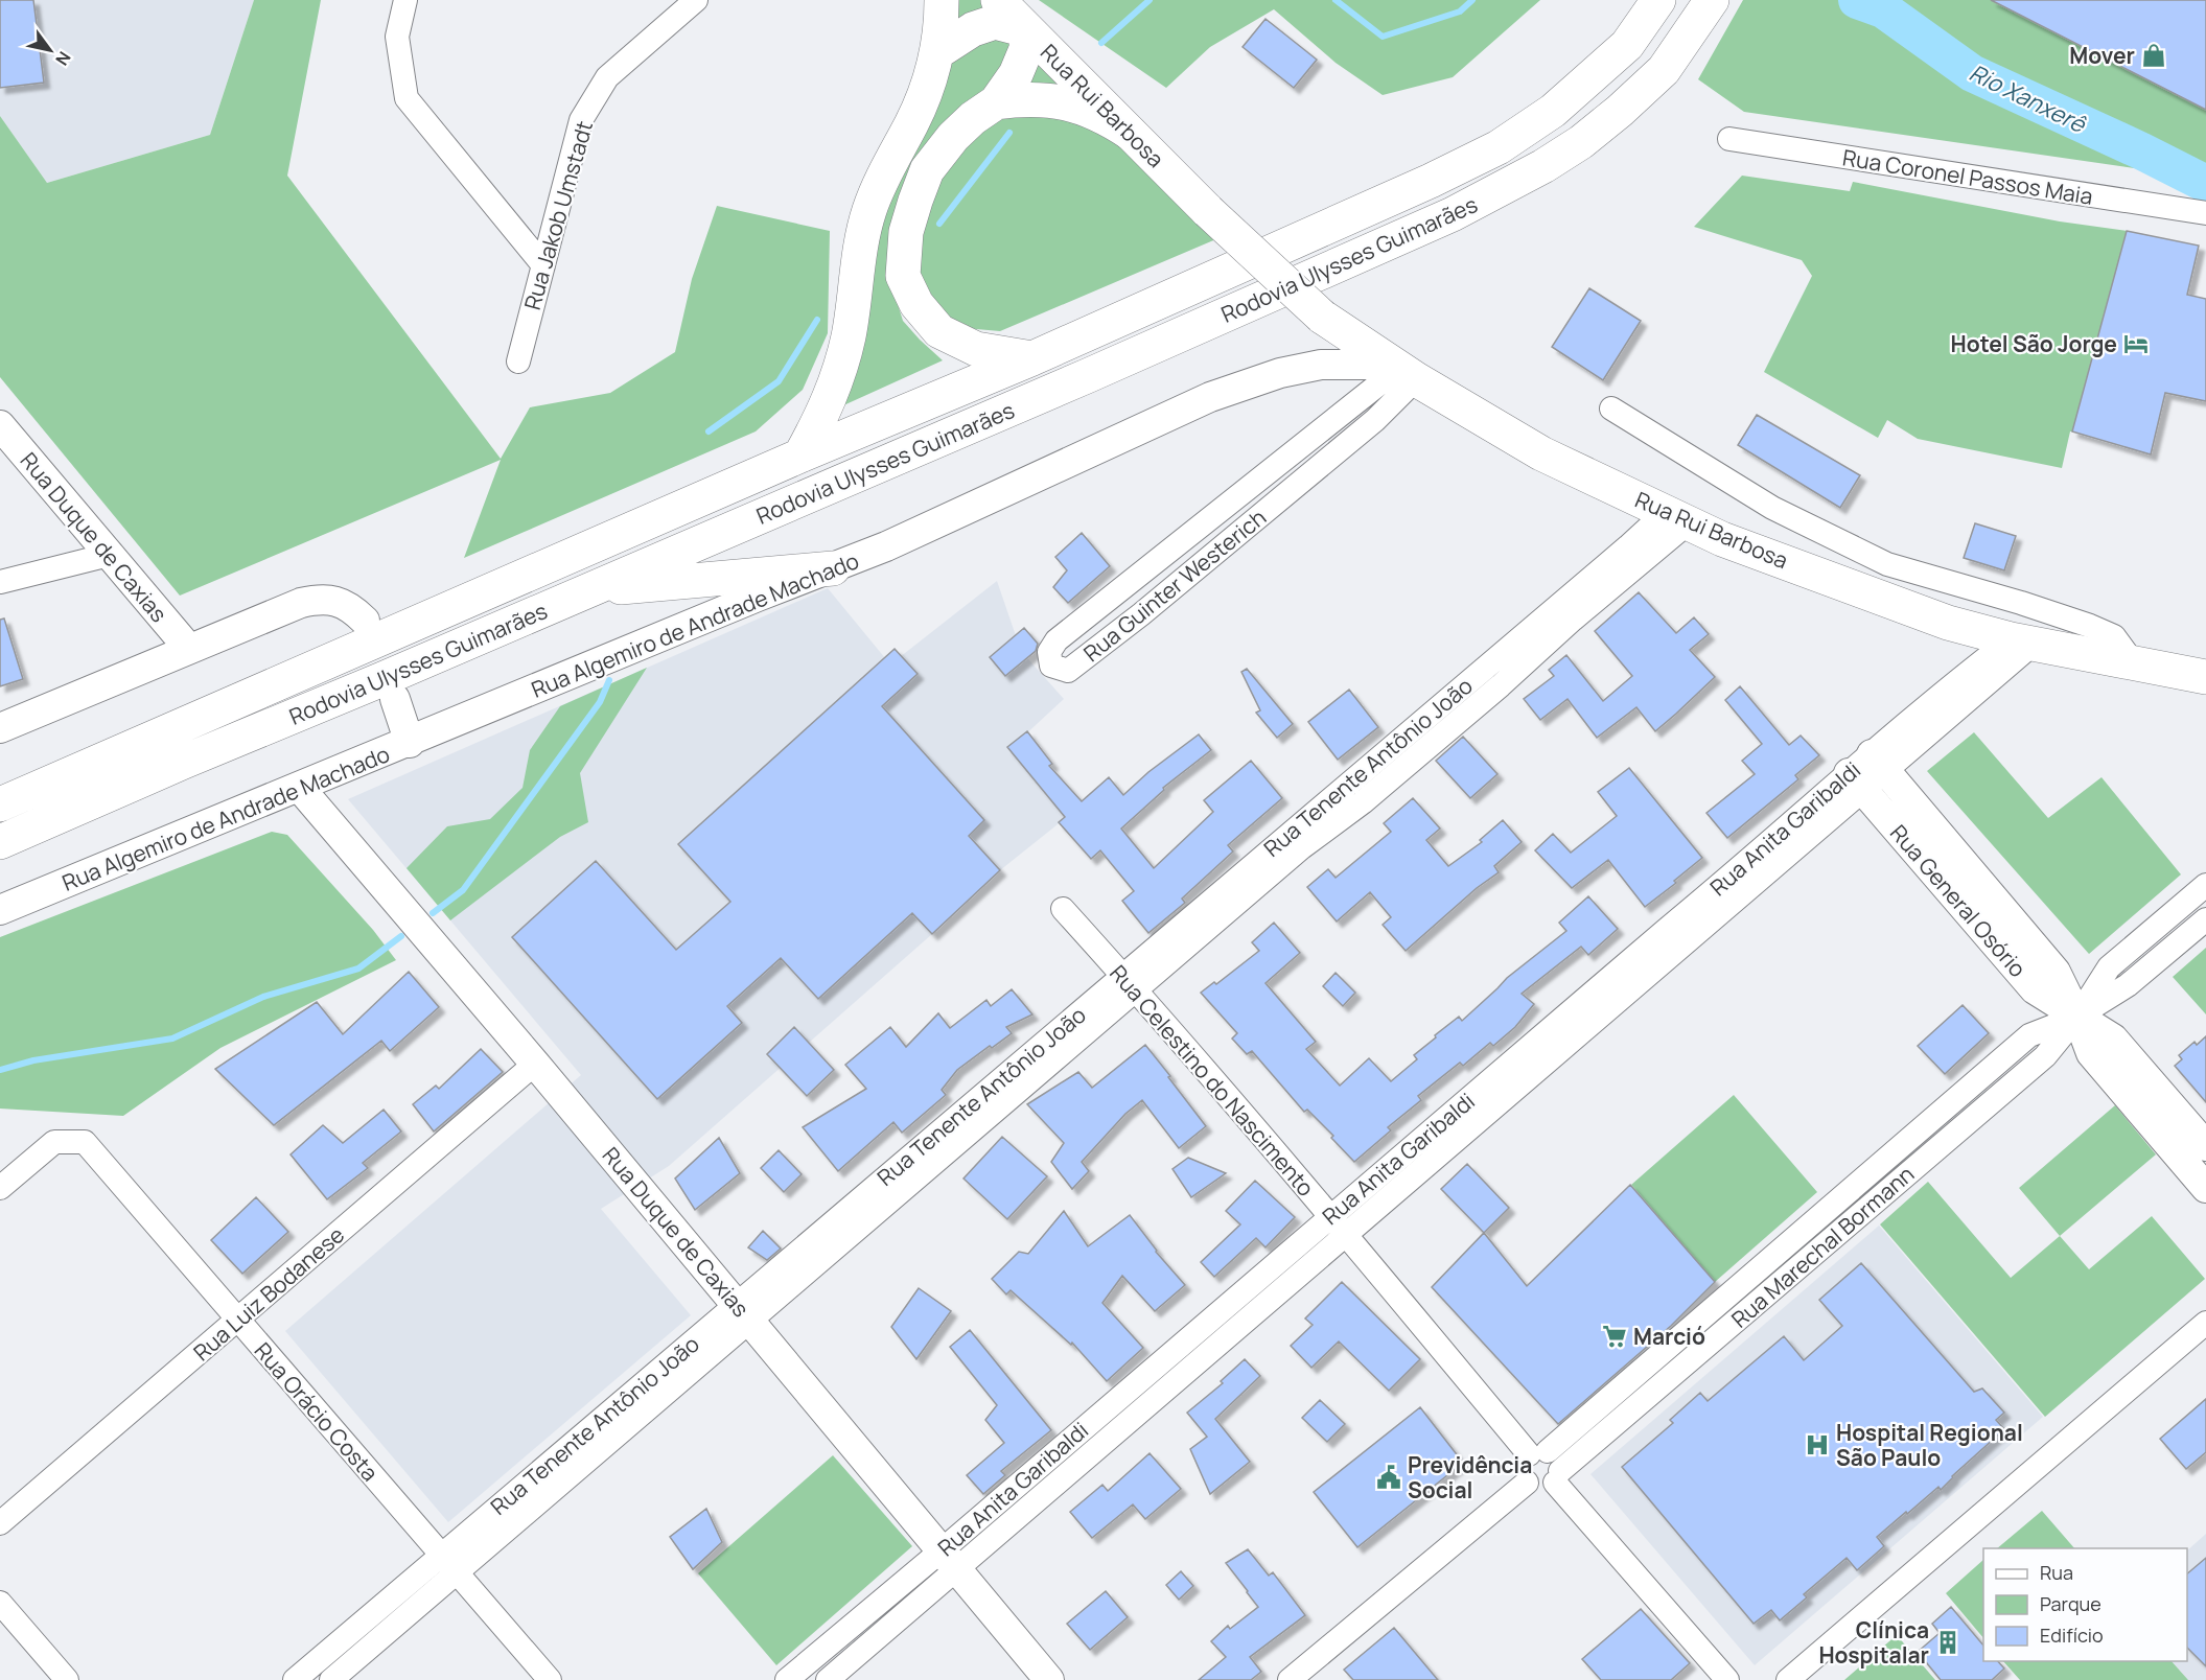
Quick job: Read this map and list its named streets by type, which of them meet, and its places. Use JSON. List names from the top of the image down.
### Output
{
  "streets": {
    "main road": ["Rua Rui Barbosa", "Rodovia Ulysses Guimarães"],
    "street": [
      "Rua Coronel Passos Maia",
      "Rua Jakob Umstadt",
      "Rua Duque de Caxias",
      "Rua Guinter Westerich",
      "Rua Algemiro de Andrade Machado",
      "Rua Tenente Antônio João",
      "Rua Anita Garibaldi",
      "Rua General Osório",
      "Rua Celestino do Nascimento",
      "Rua Marechal Bormann",
      "Rua Luiz Bodanese",
      "Rua Orácio Costa"
    ]
  },
  "crossings": [
    ["Rua Rui Barbosa", "Rua Guinter Westerich"],
    ["Rua Rui Barbosa", "Rua Algemiro de Andrade Machado"],
    ["Rua Rui Barbosa", "Rua Tenente Antônio João"],
    ["Rua Rui Barbosa", "Rua Anita Garibaldi"],
    ["Rua Duque de Caxias", "Rua Algemiro de Andrade Machado"],
    ["Rua Duque de Caxias", "Rua Tenente Antônio João"],
    ["Rua Duque de Caxias", "Rua Anita Garibaldi"],
    ["Rua Duque de Caxias", "Rua Luiz Bodanese"],
    ["Rua Guinter Westerich", "Rua Algemiro de Andrade Machado"],
    ["Rua Tenente Antônio João", "Rua Celestino do Nascimento"],
    ["Rua Tenente Antônio João", "Rua Orácio Costa"],
    ["Rua Anita Garibaldi", "Rua General Osório"],
    ["Rua Anita Garibaldi", "Rua Celestino do Nascimento"],
    ["Rua General Osório", "Rua Marechal Bormann"],
    ["Rua Celestino do Nascimento", "Rua Marechal Bormann"],
    ["Rua Luiz Bodanese", "Rua Orácio Costa"]
  ],
  "water": ["Rio Xanxerê"],
  "places": {
    "shop": ["Mover"],
    "hotel": ["Hotel São Jorge"],
    "supermarket": ["Marció"],
    "hospital": ["Hospital Regional São Paulo"],
    "public building": ["Previdência Social"],
    "building": ["Clínica Hospitalar"]
  },
  "legend": ["Rua", "Parque", "Edifício"],
  "north": "bottom right"
}
